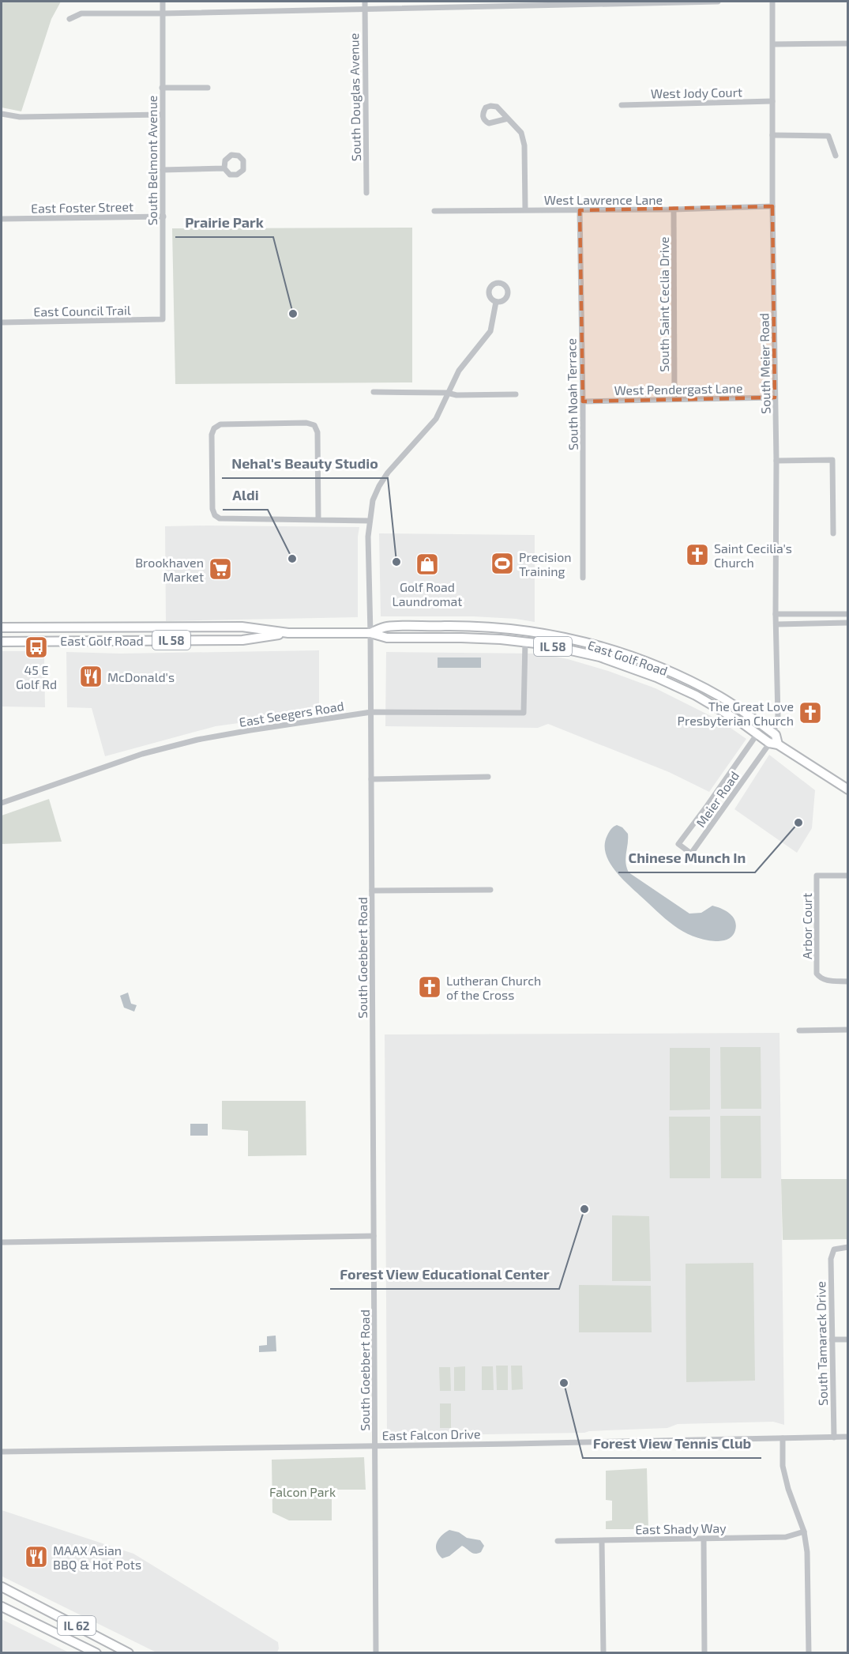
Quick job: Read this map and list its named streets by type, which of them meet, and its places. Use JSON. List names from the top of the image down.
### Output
{
  "streets": {
    "main road": ["East Golf Road", "IL 58", "IL 62"],
    "street": [
      "West Jody Court",
      "South Douglas Avenue",
      "South Belmont Avenue",
      "West Lawrence Lane",
      "East Foster Street",
      "South Saint Ceclia Drive",
      "East Council Trail",
      "South Meier Road",
      "West Pendergast Lane",
      "South Noah Terrace",
      "East Seegers Road",
      "Meier Road",
      "Arbor Court",
      "South Goebbert Road",
      "South Tamarack Drive",
      "East Falcon Drive",
      "East Shady Way"
    ]
  },
  "crossings": [
    ["West Jody Court", "South Meier Road"],
    ["South Belmont Avenue", "East Foster Street"],
    ["South Belmont Avenue", "East Council Trail"],
    ["West Lawrence Lane", "South Saint Ceclia Drive"],
    ["West Lawrence Lane", "South Meier Road"],
    ["West Lawrence Lane", "South Noah Terrace"],
    ["South Saint Ceclia Drive", "West Pendergast Lane"],
    ["South Meier Road", "West Pendergast Lane"],
    ["South Meier Road", "East Golf Road"],
    ["West Pendergast Lane", "South Noah Terrace"],
    ["East Golf Road", "East Seegers Road"],
    ["East Golf Road", "Meier Road"],
    ["East Golf Road", "South Goebbert Road"],
    ["East Seegers Road", "South Goebbert Road"],
    ["South Goebbert Road", "East Falcon Drive"],
    ["South Tamarack Drive", "East Falcon Drive"]
  ],
  "parks": ["Falcon Park"],
  "places": {
    "other": [
      "Prairie Park",
      "Aldi",
      "Nehal's Beauty Studio",
      "Chinese Munch In",
      "Forest View Educational Center",
      "Forest View Tennis Club"
    ],
    "church": ["Saint Cecilia's Church", "The Great Love Presbyterian Church", "Lutheran Church of the Cross"],
    "sports": ["Precision Training"],
    "shop": ["Golf Road Laundromat"],
    "supermarket": ["Brookhaven Market"],
    "bus stop": ["45 E Golf Rd"],
    "restaurant": ["McDonald's", "MAAX Asian BBQ & Hot Pots"]
  }
}
